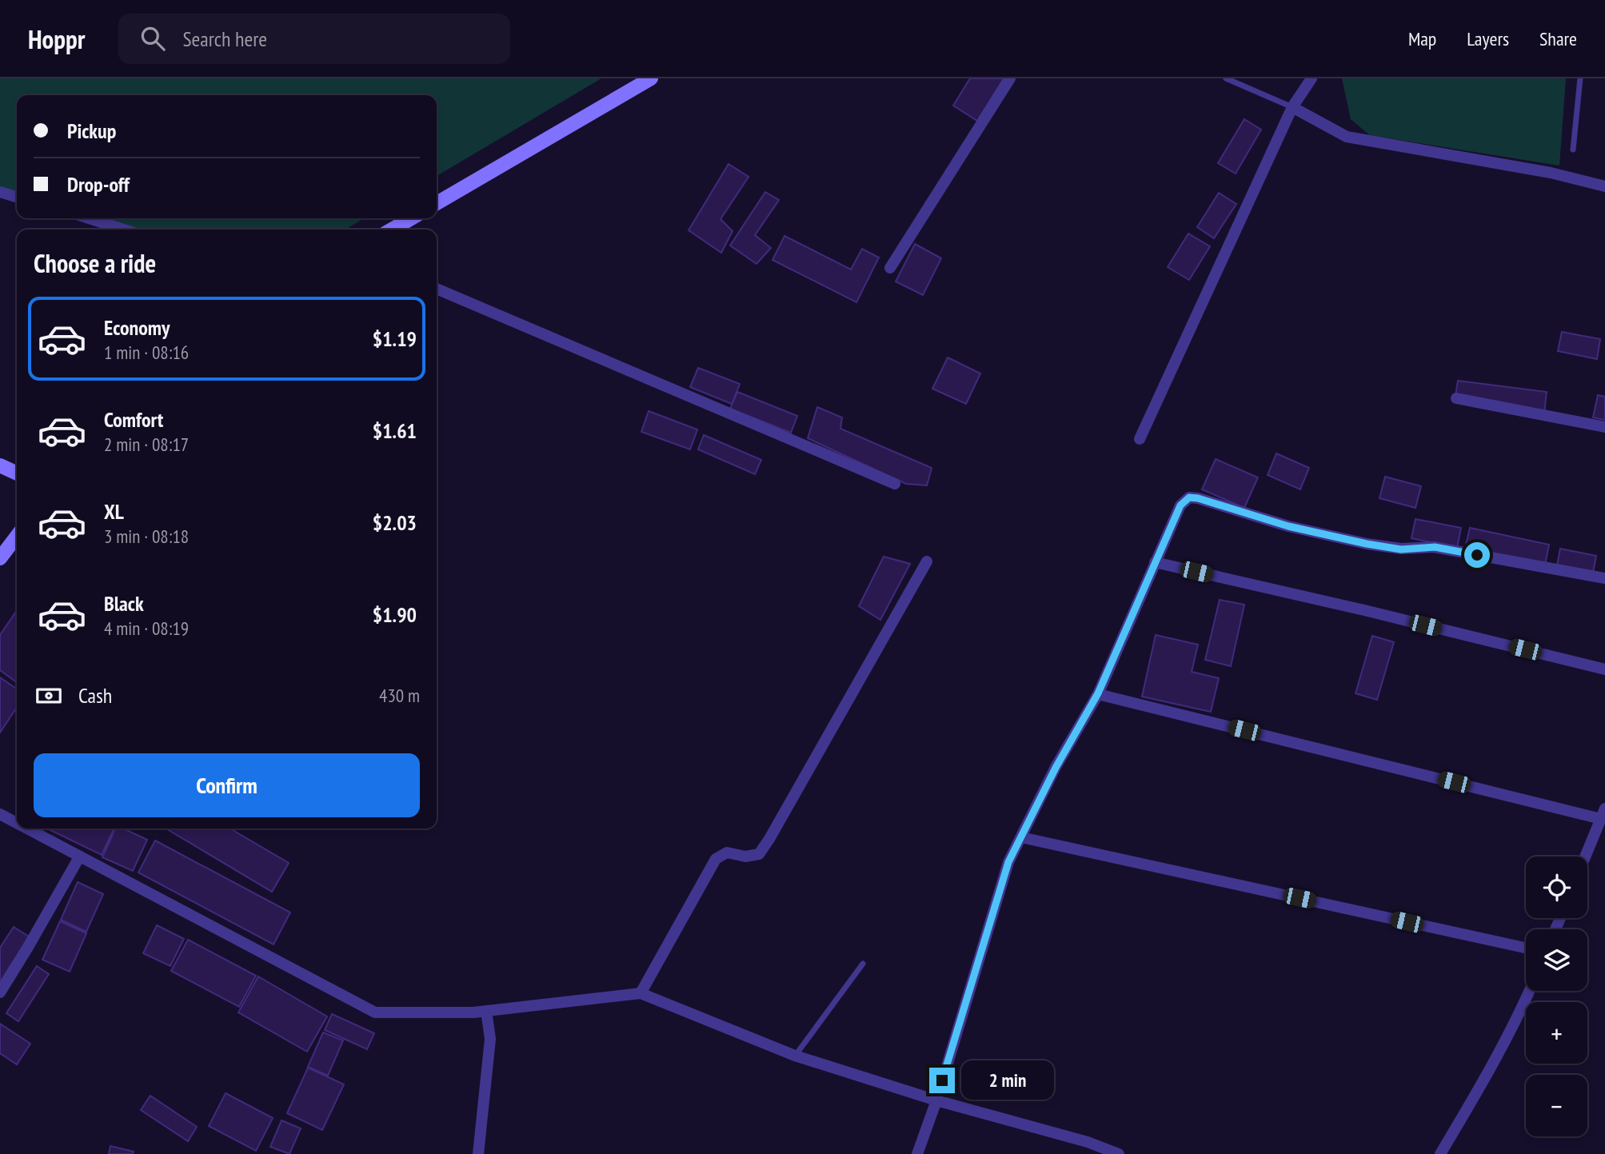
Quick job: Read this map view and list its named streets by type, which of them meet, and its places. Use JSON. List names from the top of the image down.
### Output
{
  "page": {
    "header": "Hoppr",
    "search": "Search here",
    "nav": ["Map", "Layers", "Share"],
    "banner": ["Pickup", "Drop-off"],
    "heading": "Choose a ride",
    "list": [
      {
        "name": "Economy",
        "note": "1 min · 08:16",
        "value": "$1.19"
      },
      {
        "name": "Comfort",
        "note": "2 min · 08:17",
        "value": "$1.61"
      },
      {
        "name": "XL",
        "note": "3 min · 08:18",
        "value": "$2.03"
      },
      {
        "name": "Black",
        "note": "4 min · 08:19",
        "value": "$1.90"
      }
    ],
    "pay": ["Cash", "430 m"],
    "buttons": "Confirm",
    "map_buttons": ["+", "−"],
    "bubble": "2 min"
  }
}
